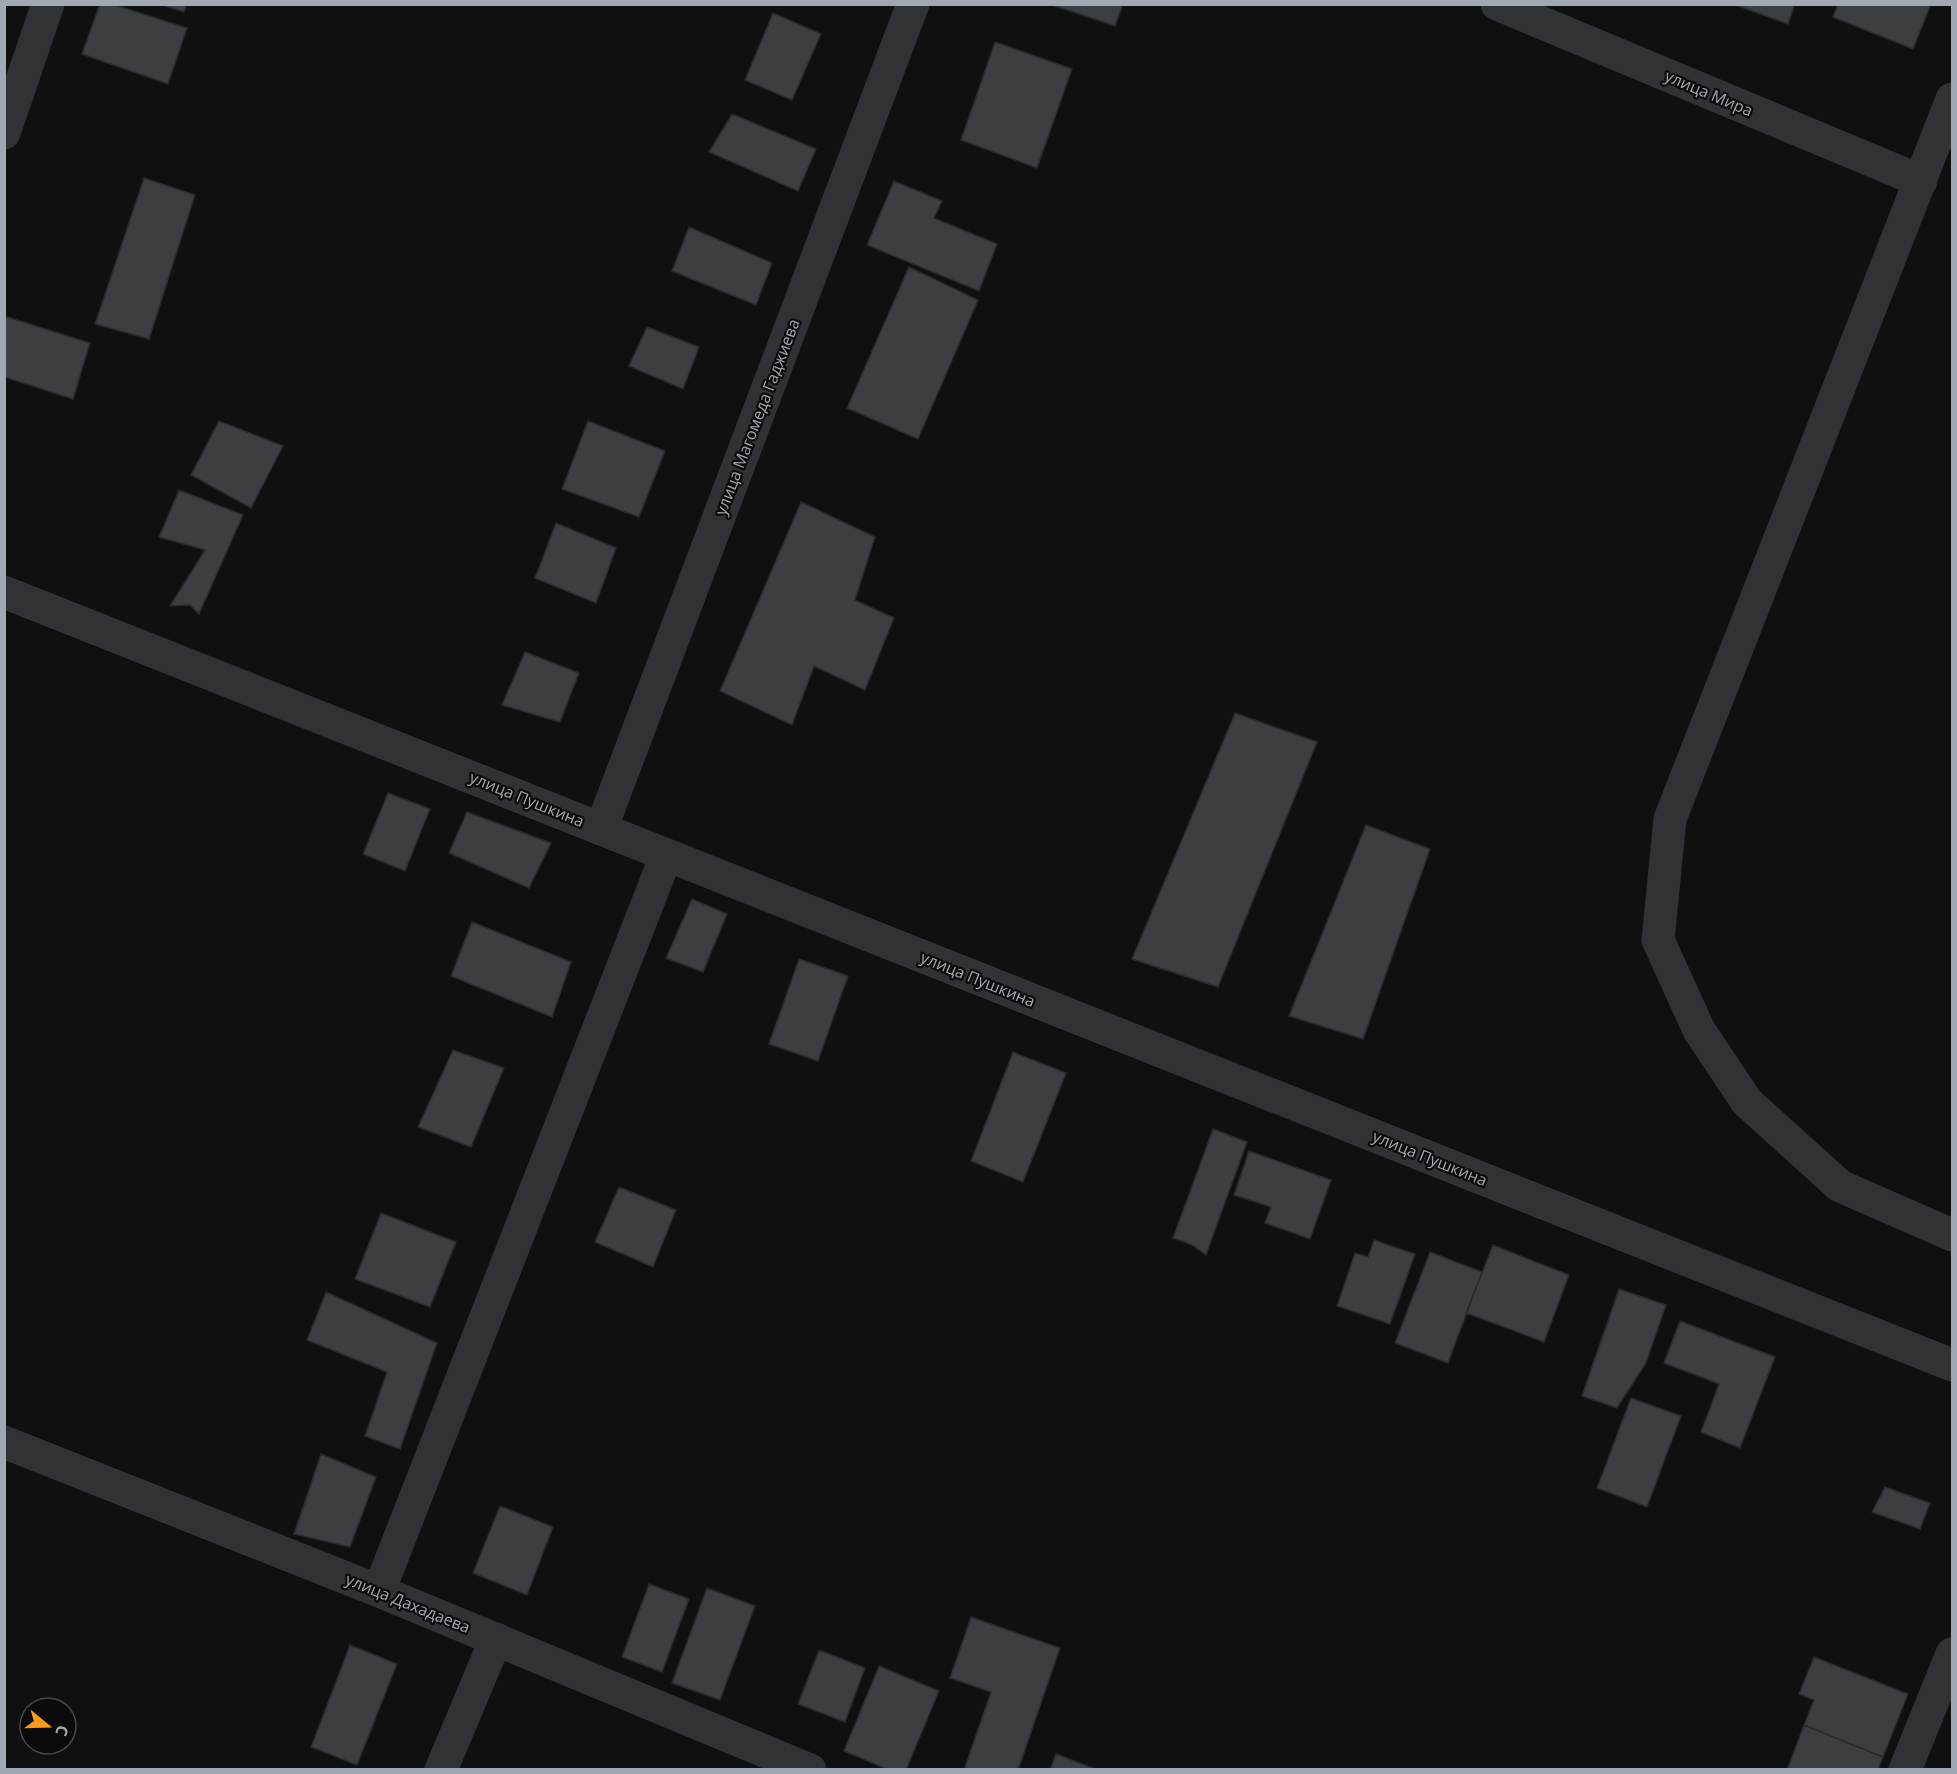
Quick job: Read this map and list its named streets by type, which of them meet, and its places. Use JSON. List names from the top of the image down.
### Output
{
  "streets": {
    "street": [
      "улица Мира",
      "улица Магомеда Гаджиева",
      "улица Пушкина",
      "улица Дахадаева"
    ]
  },
  "crossings": [
    ["улица Магомеда Гаджиева", "улица Пушкина"]
  ],
  "north": "right"
}
